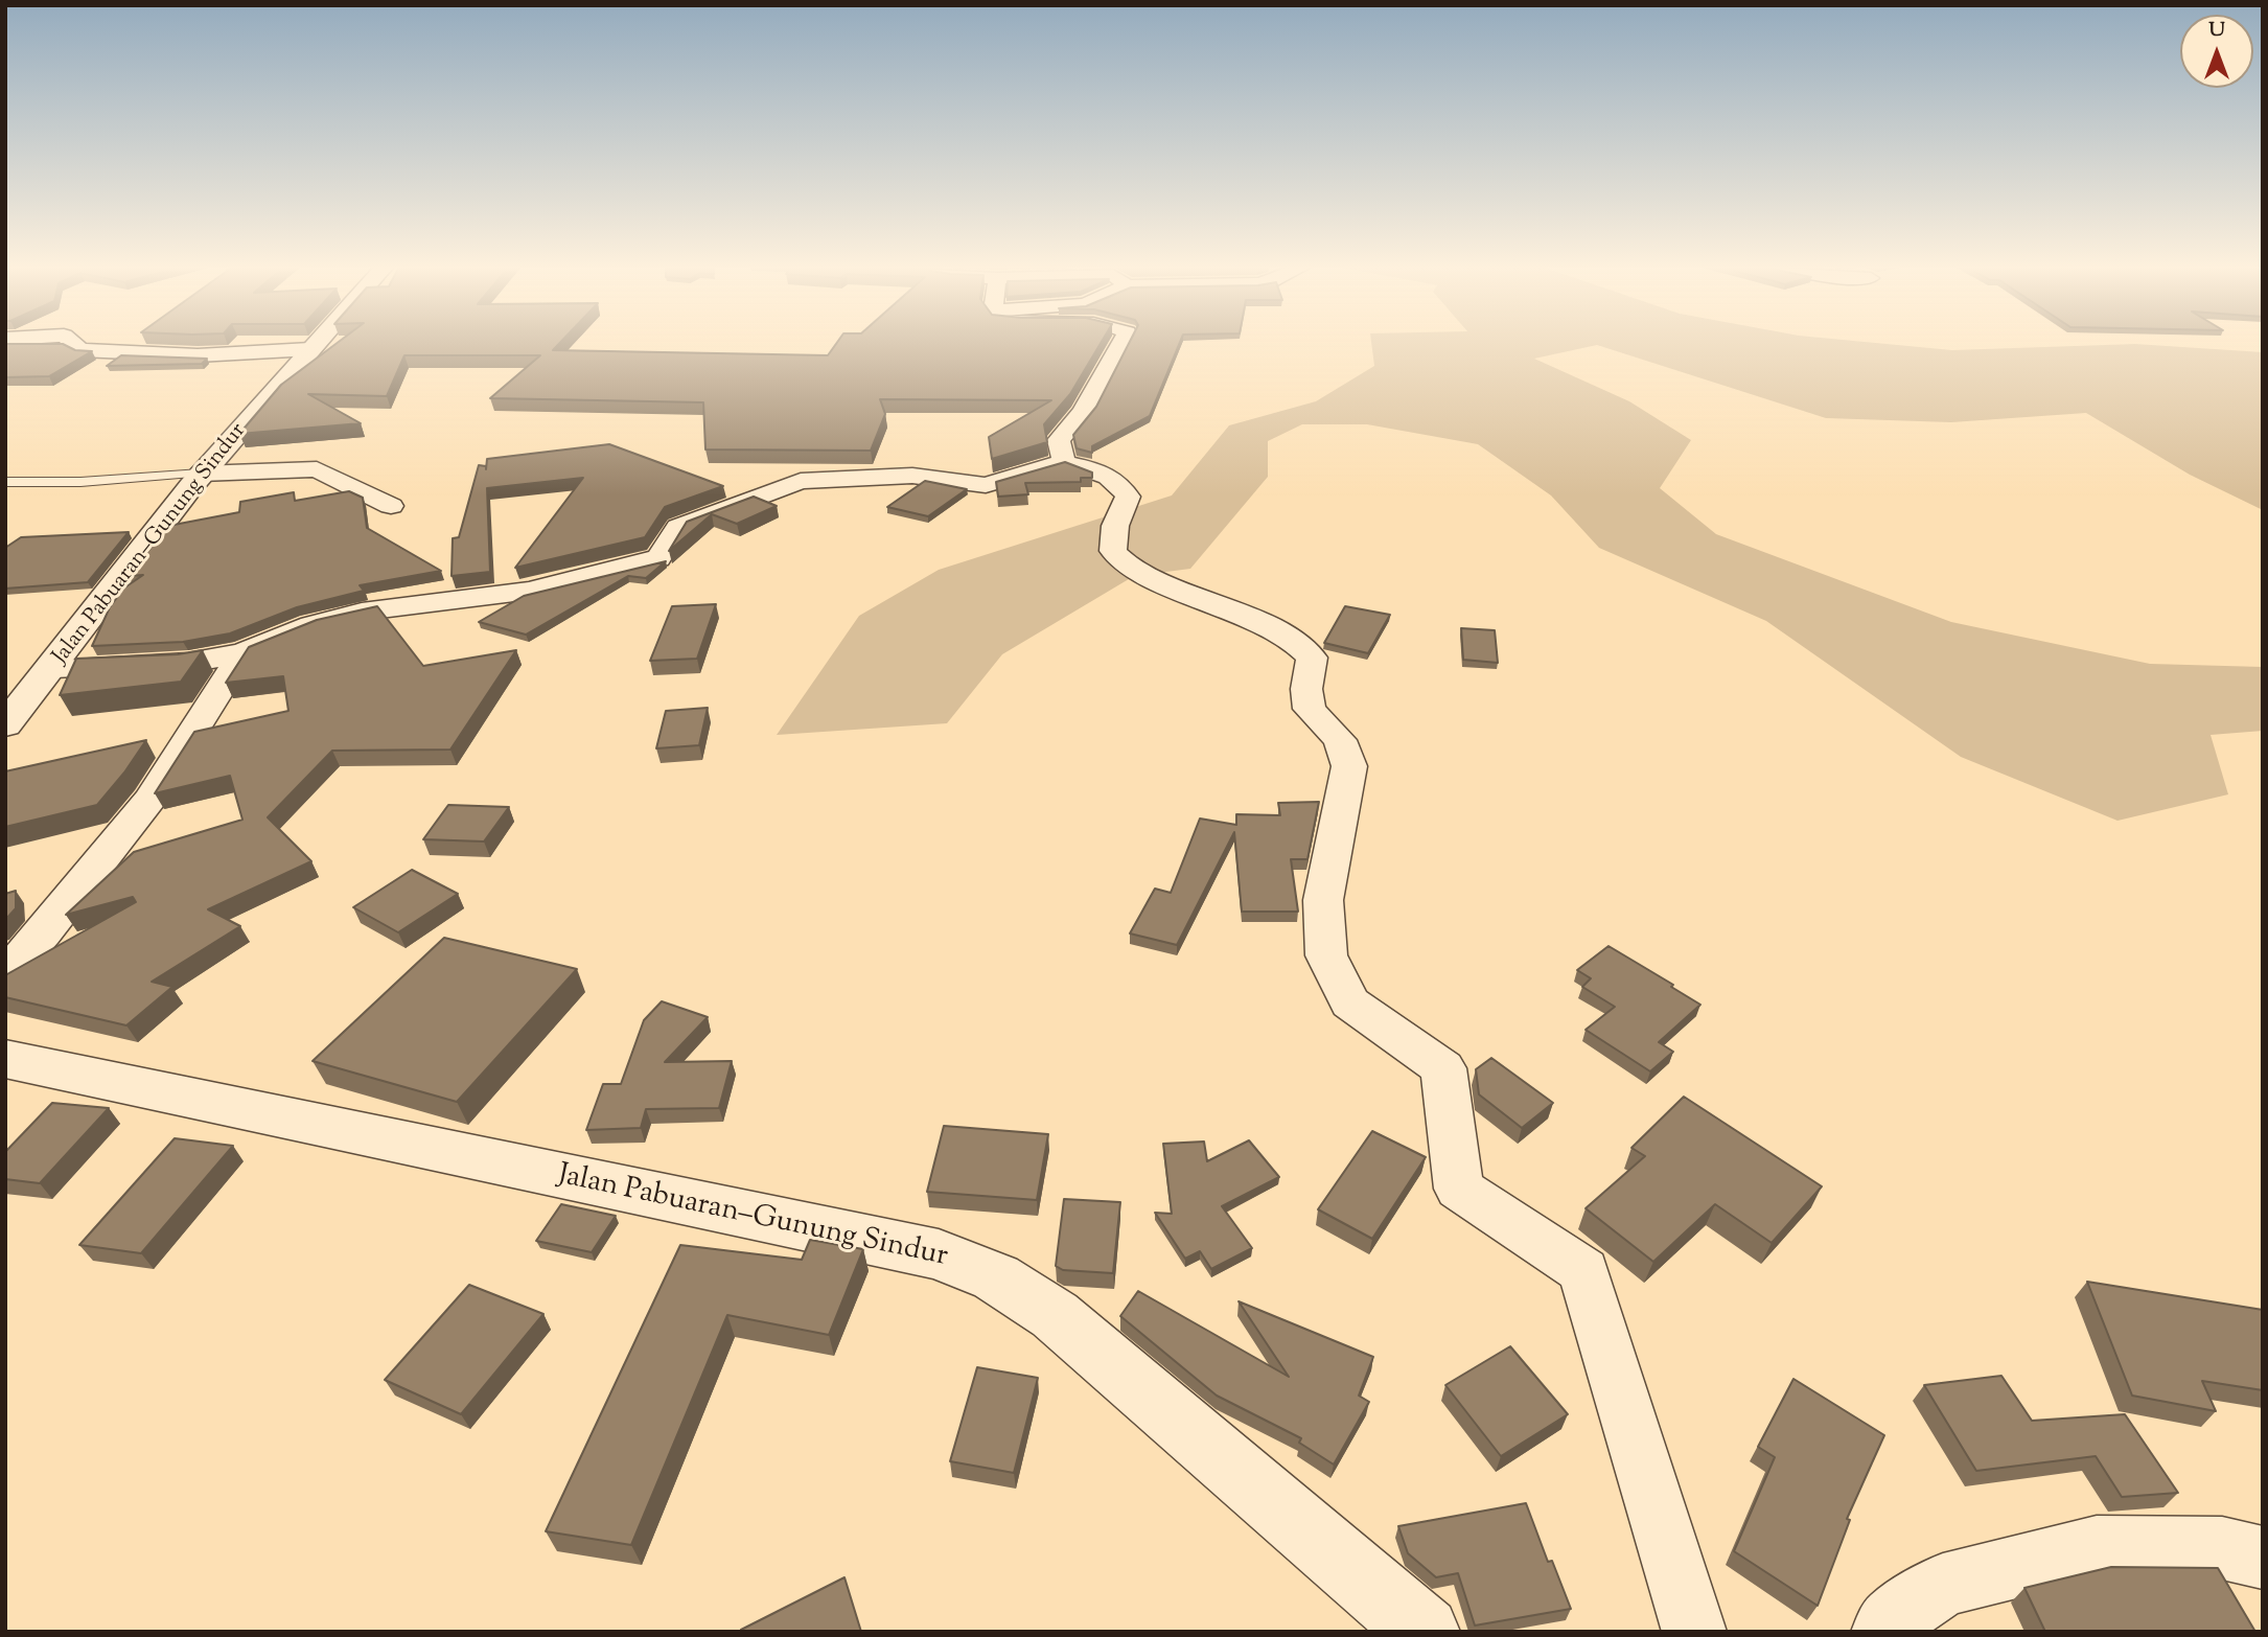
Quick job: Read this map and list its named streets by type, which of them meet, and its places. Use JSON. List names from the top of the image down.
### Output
{
  "streets": {
    "street": ["Jalan Pabuaran–Gunung Sindur"]
  },
  "north": "top"
}
